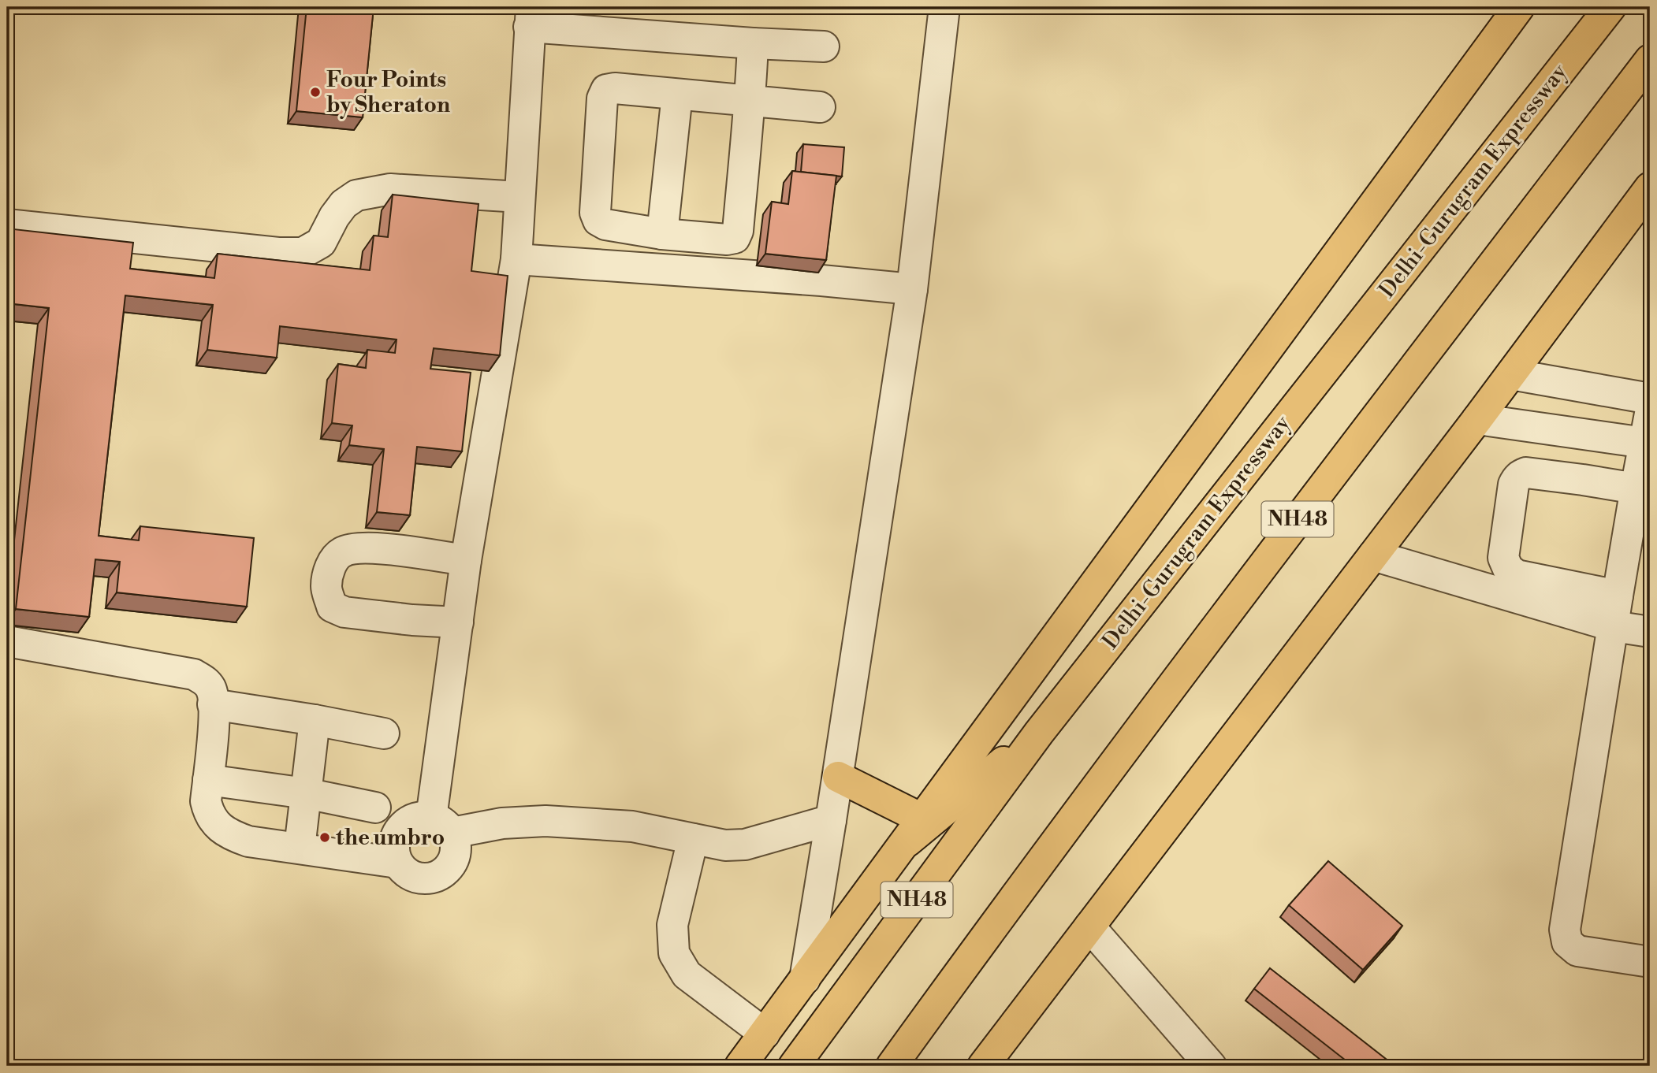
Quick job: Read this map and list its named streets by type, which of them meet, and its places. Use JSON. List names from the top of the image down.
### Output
{
  "streets": {
    "main road": ["Delhi-Gurugram Expressway", "NH48"]
  },
  "places": ["Four Points by Sheraton", "the umbro"]
}
